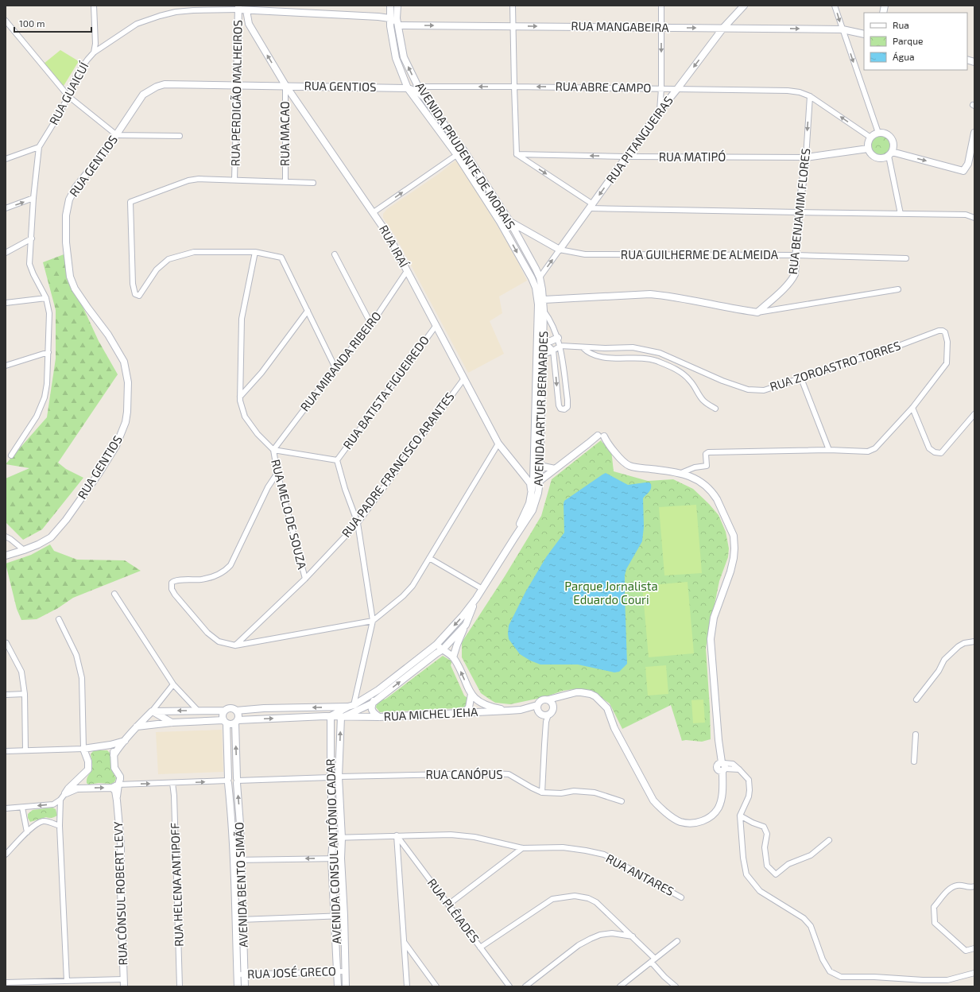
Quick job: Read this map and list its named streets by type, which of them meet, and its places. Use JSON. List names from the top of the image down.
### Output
{
  "streets": {
    "street": [
      "RUA MANGABEIRA",
      "RUA GENTIOS",
      "RUA ABRE CAMPO",
      "RUA PERDIGÃO MALHEIROS",
      "RUA GUAICUÍ",
      "RUA MACAO",
      "RUA PITANGUEIRAS",
      "AVENIDA PRUDENTE DE MORAIS",
      "RUA MATIPÓ",
      "RUA BENJAMIM FLORES",
      "RUA IRAÍ",
      "RUA GUILHERME DE ALMEIDA",
      "RUA MIRANDA RIBEIRO",
      "RUA ZOROASTRO TORRES",
      "RUA BATISTA FIGUEIREDO",
      "AVENIDA ARTUR BERNARDES",
      "RUA PADRE FRANCISCO ARANTES",
      "RUA MELO DE SOUZA",
      "RUA MICHEL JEHA",
      "RUA CANÓPUS",
      "AVENIDA CONSUL ANTÔNIO CADAR",
      "RUA ANTARES",
      "RUA HELENA ANTIPOFF",
      "AVENIDA BENTO SIMÃO",
      "RUA CÔNSUL ROBERT LEVY",
      "RUA PLÊIADES",
      "RUA JOSÉ GRECO"
    ]
  },
  "crossings": [
    ["RUA MANGABEIRA", "RUA PITANGUEIRAS"],
    ["RUA MANGABEIRA", "AVENIDA PRUDENTE DE MORAIS"],
    ["RUA GENTIOS", "RUA PERDIGÃO MALHEIROS"],
    ["RUA GENTIOS", "RUA MACAO"],
    ["RUA GENTIOS", "AVENIDA PRUDENTE DE MORAIS"],
    ["RUA GENTIOS", "RUA IRAÍ"],
    ["RUA ABRE CAMPO", "RUA PITANGUEIRAS"],
    ["RUA ABRE CAMPO", "AVENIDA PRUDENTE DE MORAIS"],
    ["RUA ABRE CAMPO", "RUA MATIPÓ"],
    ["RUA ABRE CAMPO", "RUA BENJAMIM FLORES"],
    ["RUA PERDIGÃO MALHEIROS", "RUA GUAICUÍ"],
    ["RUA GUAICUÍ", "AVENIDA PRUDENTE DE MORAIS"],
    ["RUA GUAICUÍ", "RUA IRAÍ"],
    ["RUA MACAO", "RUA IRAÍ"],
    ["RUA PITANGUEIRAS", "AVENIDA PRUDENTE DE MORAIS"],
    ["RUA PITANGUEIRAS", "RUA MATIPÓ"],
    ["RUA PITANGUEIRAS", "RUA GUILHERME DE ALMEIDA"],
    ["AVENIDA PRUDENTE DE MORAIS", "RUA GUILHERME DE ALMEIDA"],
    ["AVENIDA PRUDENTE DE MORAIS", "AVENIDA ARTUR BERNARDES"],
    ["RUA MATIPÓ", "RUA BENJAMIM FLORES"],
    ["RUA BENJAMIM FLORES", "RUA GUILHERME DE ALMEIDA"],
    ["RUA IRAÍ", "RUA MIRANDA RIBEIRO"],
    ["RUA IRAÍ", "RUA BATISTA FIGUEIREDO"],
    ["RUA IRAÍ", "AVENIDA ARTUR BERNARDES"],
    ["RUA IRAÍ", "RUA PADRE FRANCISCO ARANTES"],
    ["RUA MIRANDA RIBEIRO", "RUA MELO DE SOUZA"],
    ["AVENIDA ARTUR BERNARDES", "RUA MICHEL JEHA"],
    ["AVENIDA ARTUR BERNARDES", "AVENIDA CONSUL ANTÔNIO CADAR"],
    ["RUA PADRE FRANCISCO ARANTES", "RUA MELO DE SOUZA"],
    ["RUA MICHEL JEHA", "AVENIDA CONSUL ANTÔNIO CADAR"],
    ["RUA MICHEL JEHA", "AVENIDA BENTO SIMÃO"],
    ["RUA CANÓPUS", "AVENIDA CONSUL ANTÔNIO CADAR"],
    ["AVENIDA CONSUL ANTÔNIO CADAR", "RUA ANTARES"],
    ["AVENIDA CONSUL ANTÔNIO CADAR", "RUA JOSÉ GRECO"],
    ["RUA ANTARES", "RUA PLÊIADES"],
    ["AVENIDA BENTO SIMÃO", "RUA JOSÉ GRECO"]
  ],
  "one_way": ["RUA MANGABEIRA", "RUA ABRE CAMPO"],
  "parks": ["Parque Jornalista Eduardo Couri"],
  "legend": ["Rua", "Parque", "Água"],
  "scale_bar": "100 m"
}
